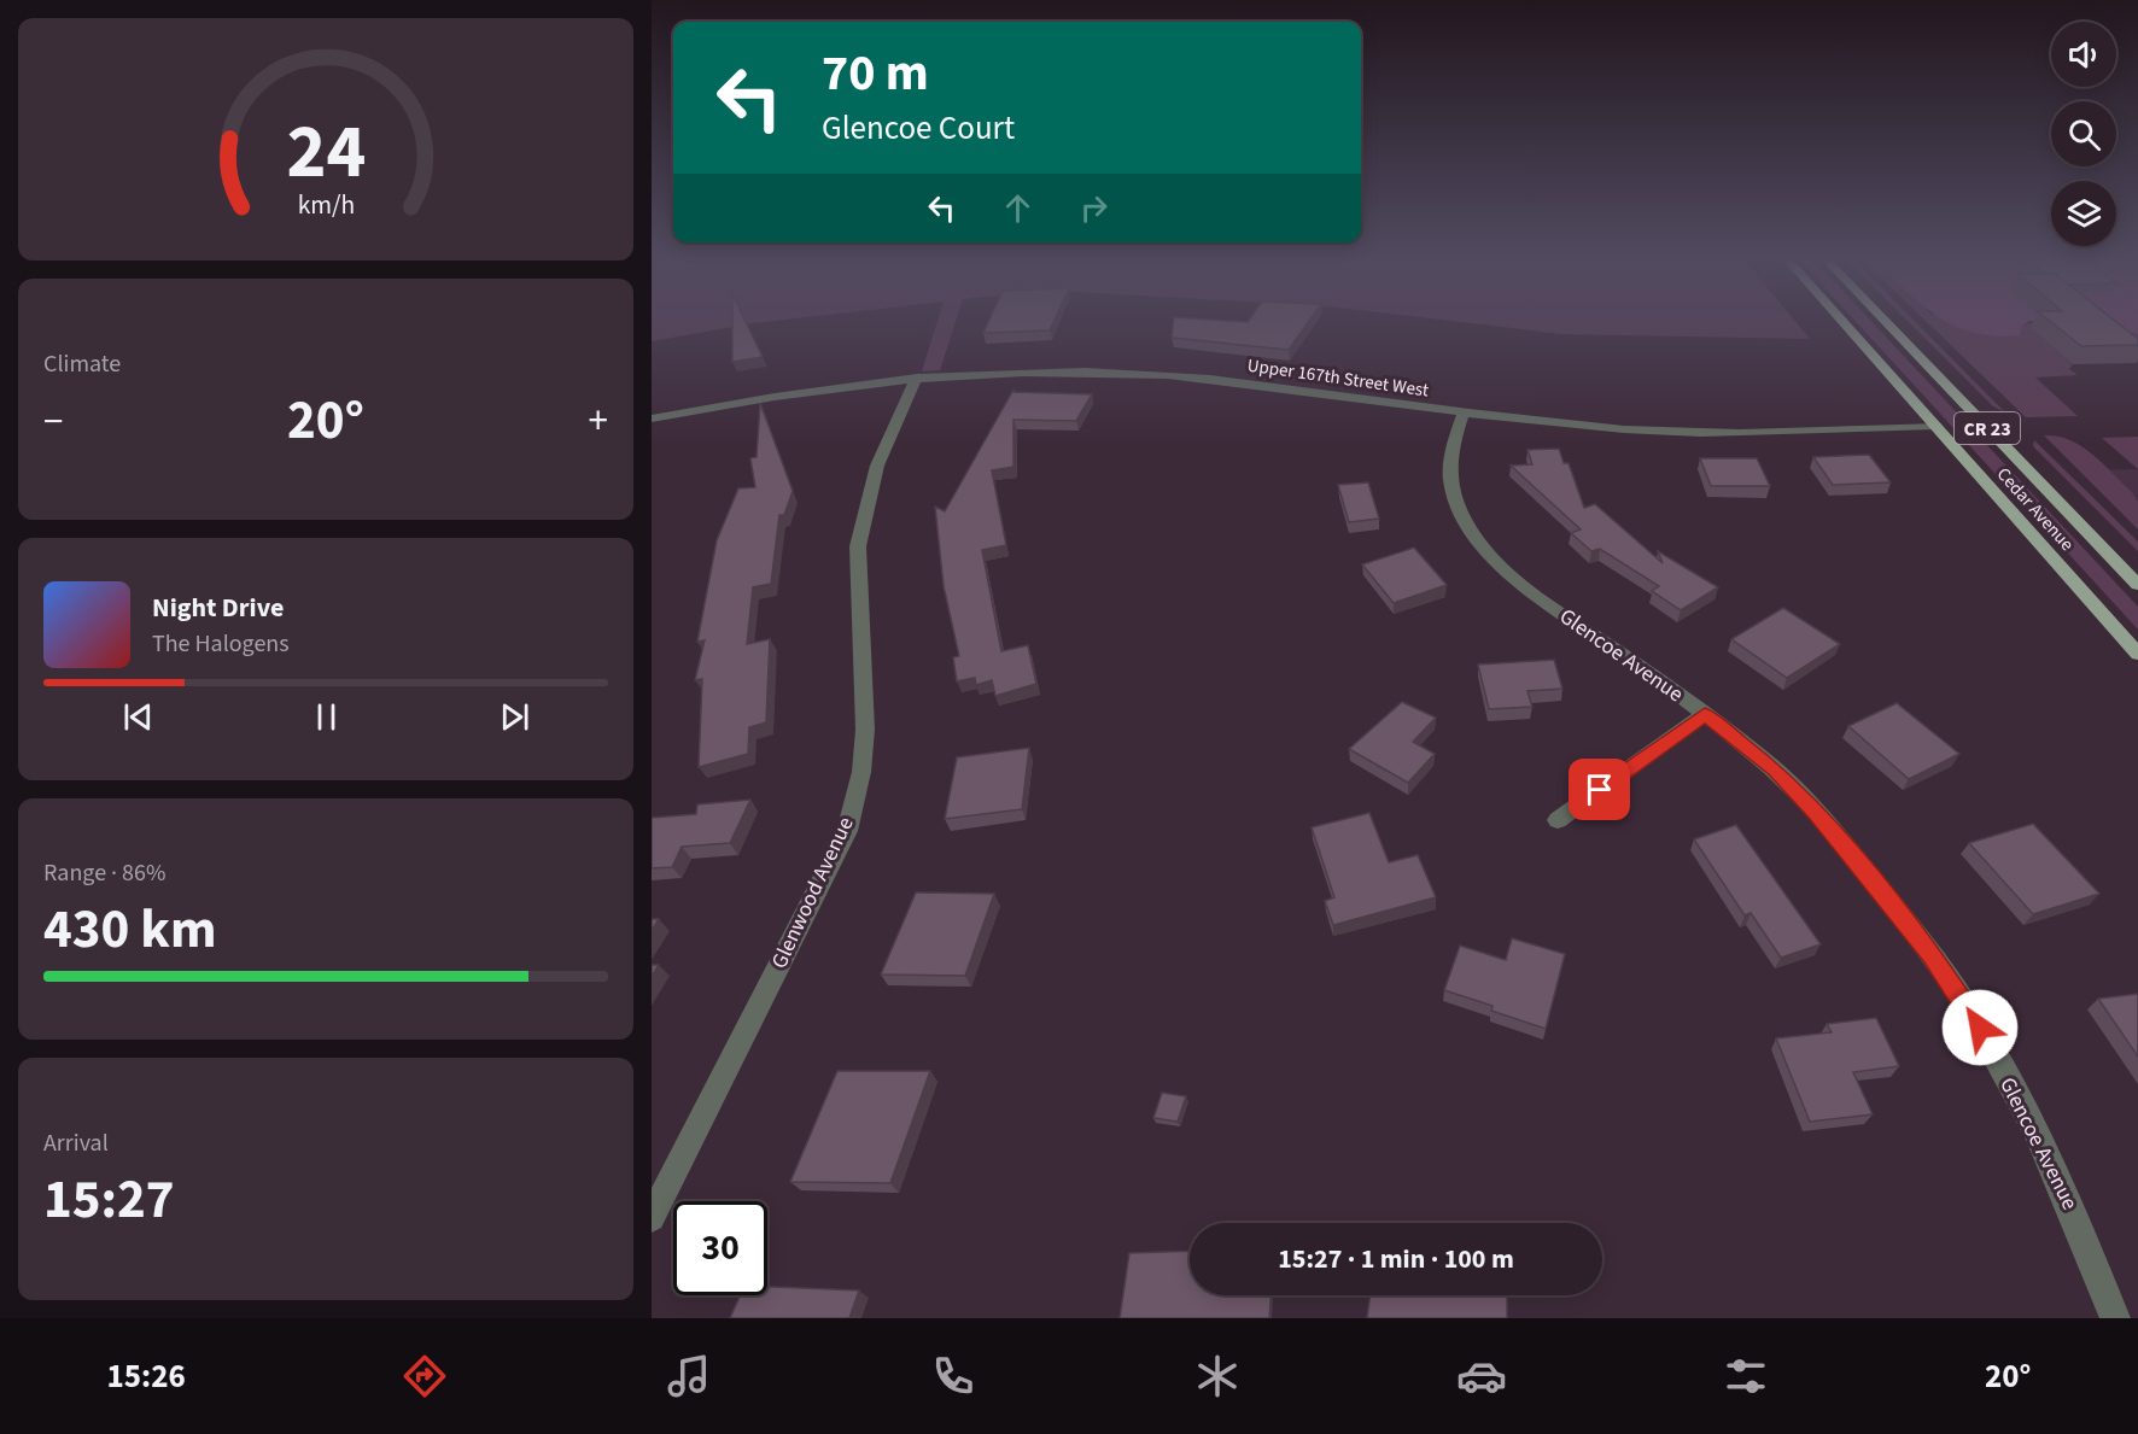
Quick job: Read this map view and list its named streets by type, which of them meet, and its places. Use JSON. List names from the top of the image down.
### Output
{
  "streets": {
    "main road": ["CR 23", "Cedar Avenue"],
    "street": ["Upper 167th Street West", "Glencoe Avenue", "Glenwood Avenue"]
  },
  "crossings": [
    ["Upper 167th Street West", "Cedar Avenue"],
    ["Upper 167th Street West", "Glencoe Avenue"],
    ["Upper 167th Street West", "Glenwood Avenue"]
  ],
  "page": {
    "turn": ["70 m", "Glencoe Court"],
    "tile": [
      "Climate",
      ["Range · 86%", "430 km"],
      ["Arrival", "15:27"]
    ],
    "heat": ["−", "20°", "+"],
    "song": ["Night Drive", "The Halogens"],
    "limit": "30",
    "trip": "15:27 · 1 min · 100 m",
    "tabs": ["15:26", "20°"],
    "gauge": ["24", "km/h"]
  }
}
